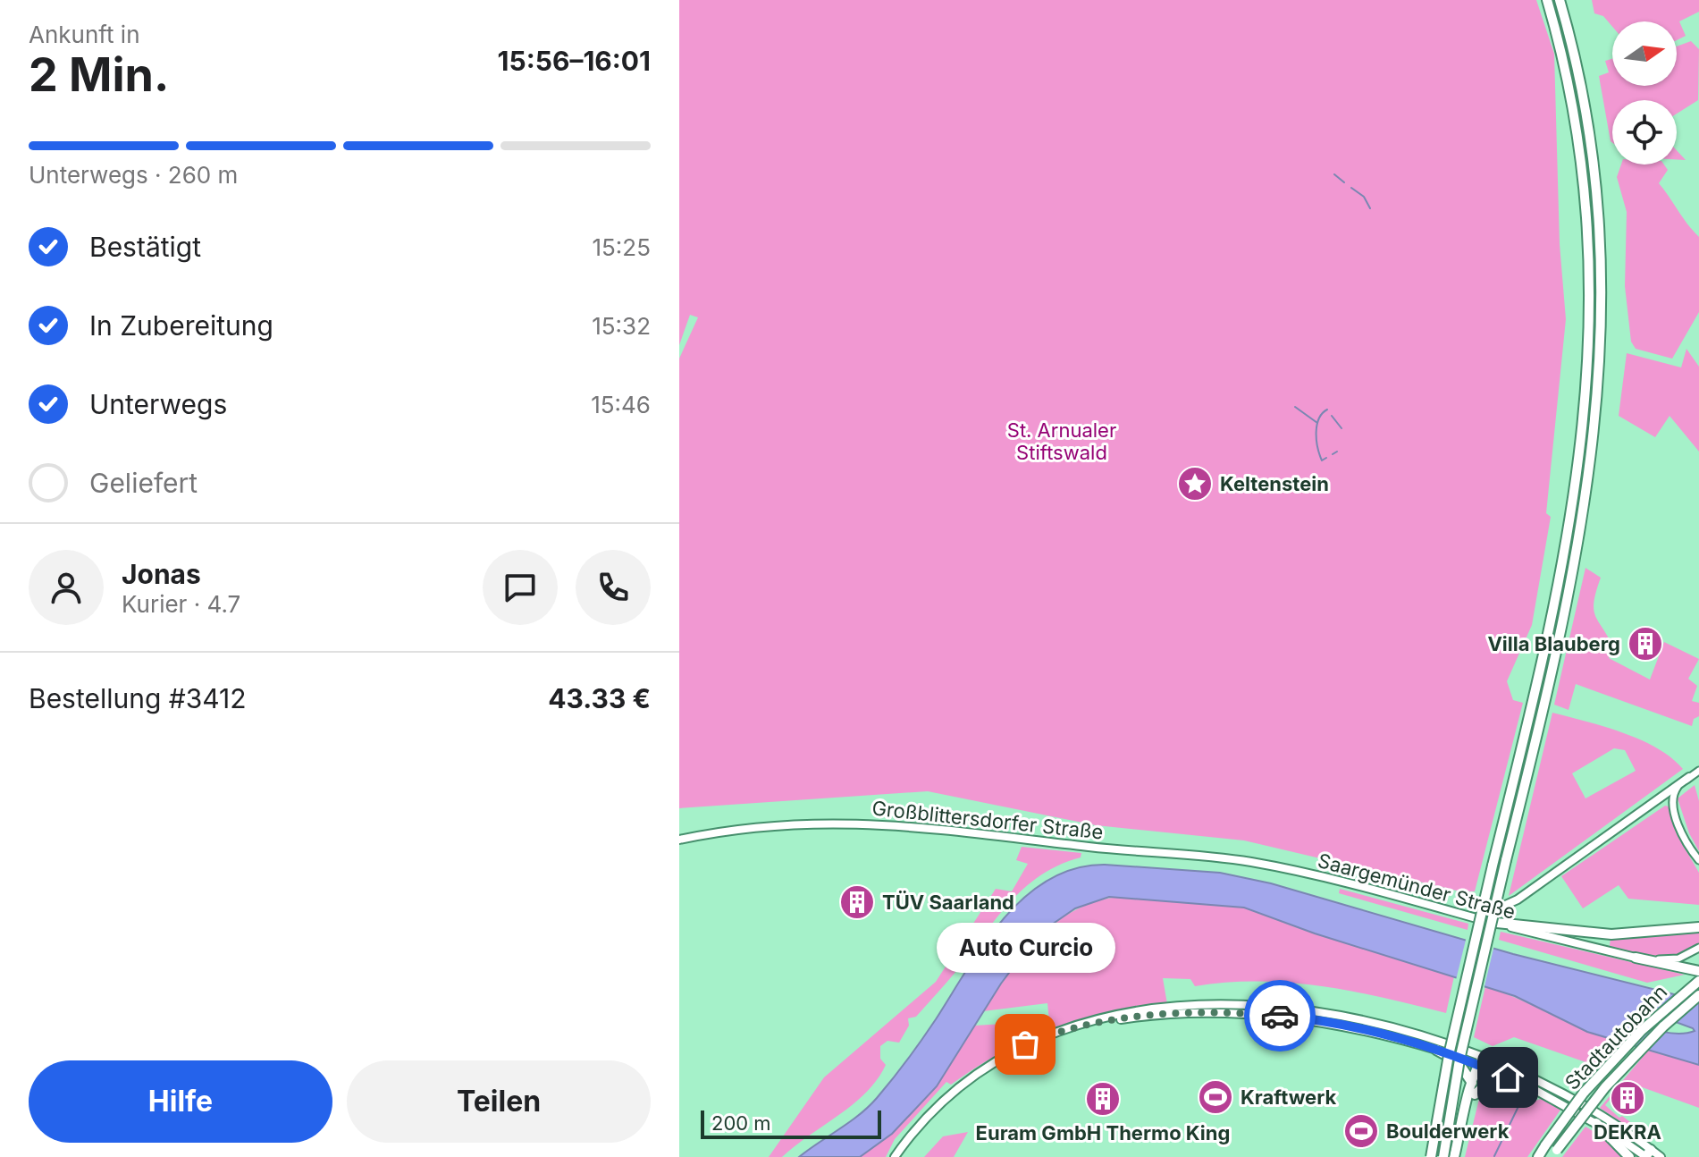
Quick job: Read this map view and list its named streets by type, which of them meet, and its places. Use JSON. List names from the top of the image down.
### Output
{
  "streets": {
    "highway": ["Stadtautobahn"],
    "main road": ["Großblittersdorfer Straße", "Saargemünder Straße"]
  },
  "crossings": [
    ["Großblittersdorfer Straße", "Saargemünder Straße"]
  ],
  "parks": ["St. Arnualer Stiftswald"],
  "places": {
    "place": ["Keltenstein"],
    "building": [
      "Villa Blauberg",
      "TÜV Saarland",
      "DEKRA",
      "Euram GmbH Thermo King"
    ],
    "other": ["Auto Curcio"],
    "sports": ["Kraftwerk", "Boulderwerk"]
  },
  "scale_bar": "200 m",
  "north": "right",
  "page": {
    "heading": ["2 Min.", "Ankunft in", "15:56–16:01"],
    "panel": [
      "Jonas",
      "Kurier · 4.7",
      "Bestellung #3412",
      "43.33 €"
    ],
    "bar": "Unterwegs · 260 m",
    "list": [
      ["Bestätigt", "15:25"],
      ["In Zubereitung", "15:32"],
      ["Unterwegs", "15:46"],
      "Geliefert"
    ],
    "bubble": "Auto Curcio",
    "buttons": ["Hilfe", "Teilen"],
    "scale": "200 m"
  }
}
